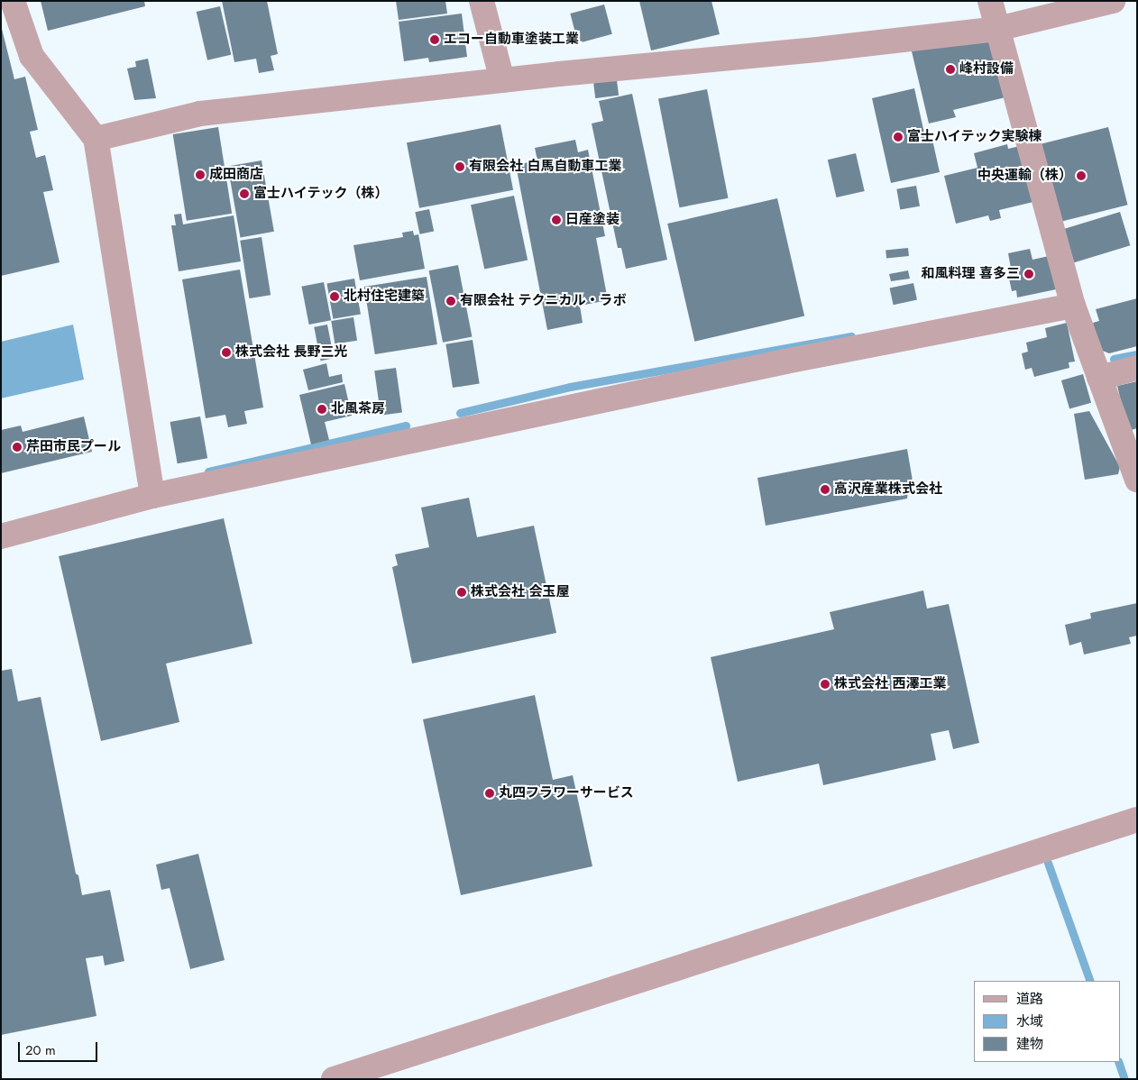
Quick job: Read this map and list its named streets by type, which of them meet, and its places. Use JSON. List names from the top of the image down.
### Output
{
  "places": [
    "エコー自動車塗装工業",
    "峰村設備",
    "富士ハイテック実験棟",
    "有限会社 白馬自動車工業",
    "成田商店",
    "中央運輸（株）",
    "富士ハイテック（株）",
    "日産塗装",
    "和風料理 喜多三",
    "北村住宅建築",
    "有限会社 テクニカル・ラボ",
    "株式会社 長野三光",
    "北風茶房",
    "芹田市民プール",
    "高沢産業株式会社",
    "株式会社 会玉屋",
    "株式会社 西澤工業",
    "丸四フラワーサービス"
  ],
  "legend": ["道路", "水域", "建物"],
  "scale_bar": "20 m"
}
